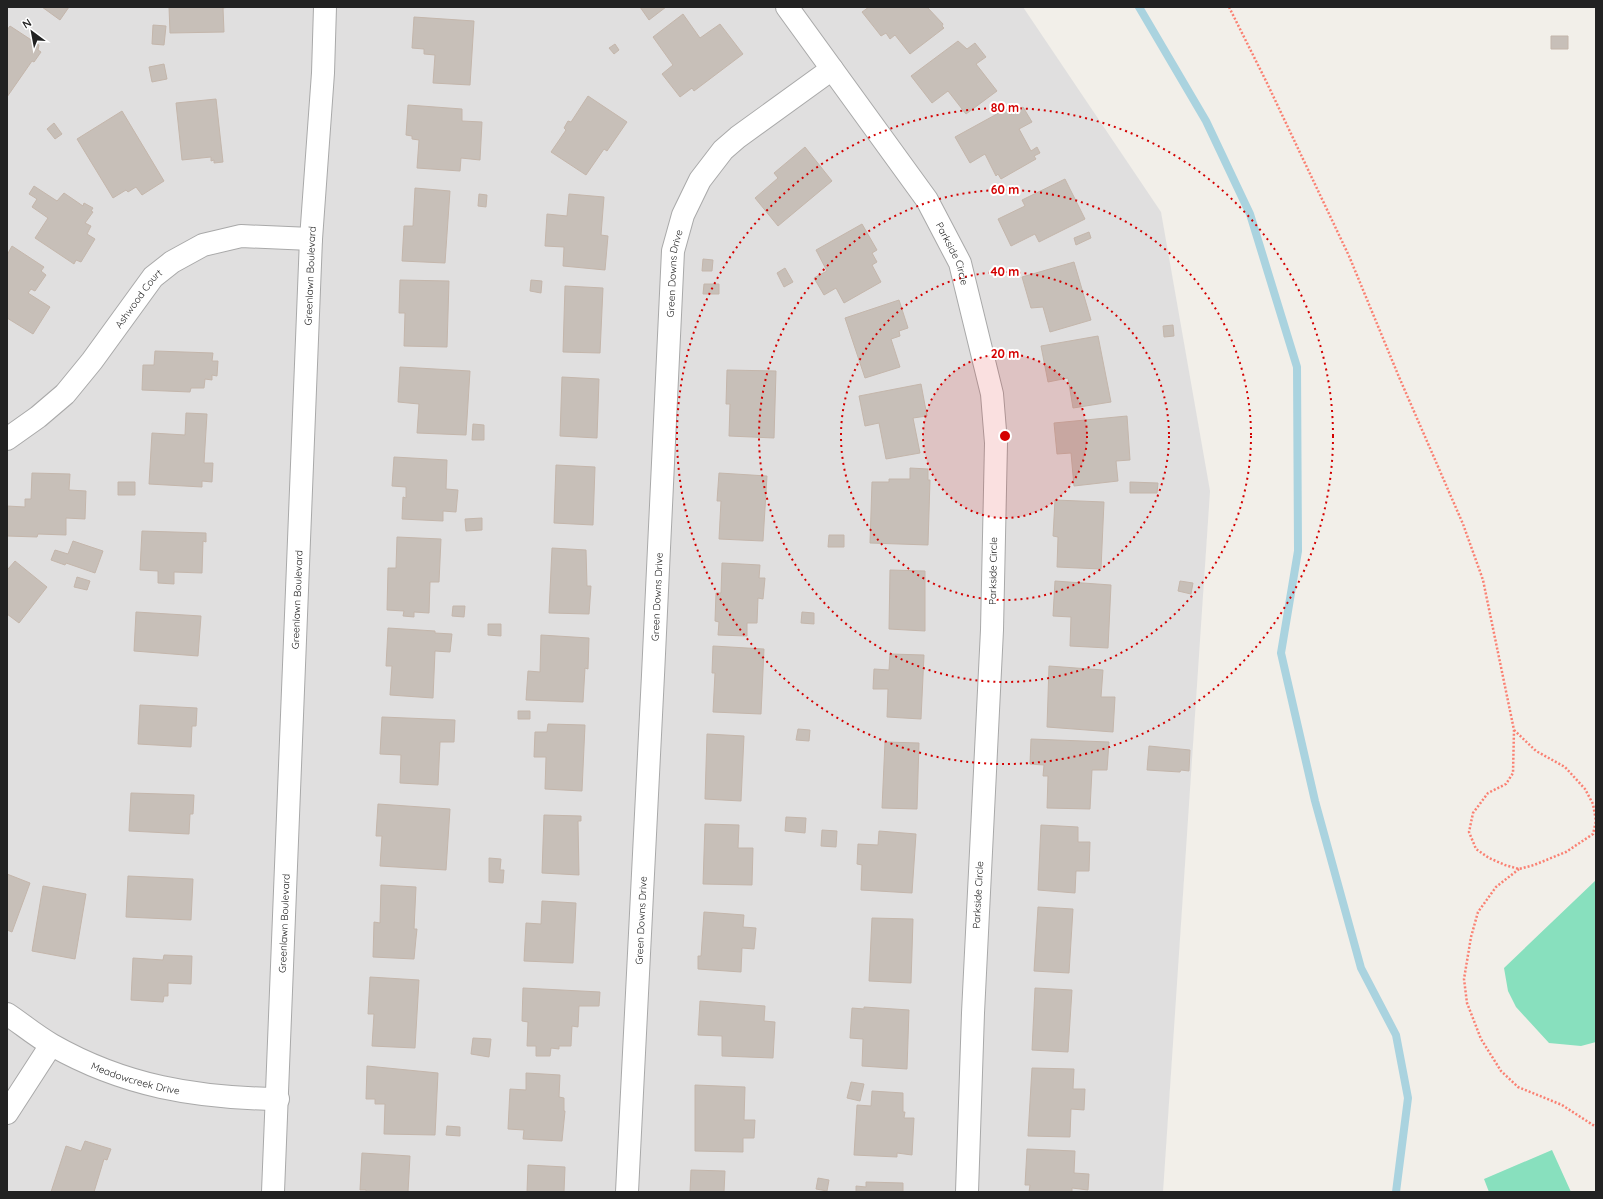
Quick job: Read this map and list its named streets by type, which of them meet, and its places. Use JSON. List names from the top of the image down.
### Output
{
  "streets": {
    "street": [
      "Parkside Circle",
      "Green Downs Drive",
      "Greenlawn Boulevard",
      "Ashwood Court",
      "Meadowcreek Drive"
    ]
  },
  "crossings": [
    ["Parkside Circle", "Green Downs Drive"],
    ["Greenlawn Boulevard", "Ashwood Court"],
    ["Greenlawn Boulevard", "Meadowcreek Drive"]
  ],
  "north": "top left",
  "rings": [
    "80 m",
    "60 m",
    "40 m",
    "20 m"
  ]
}
